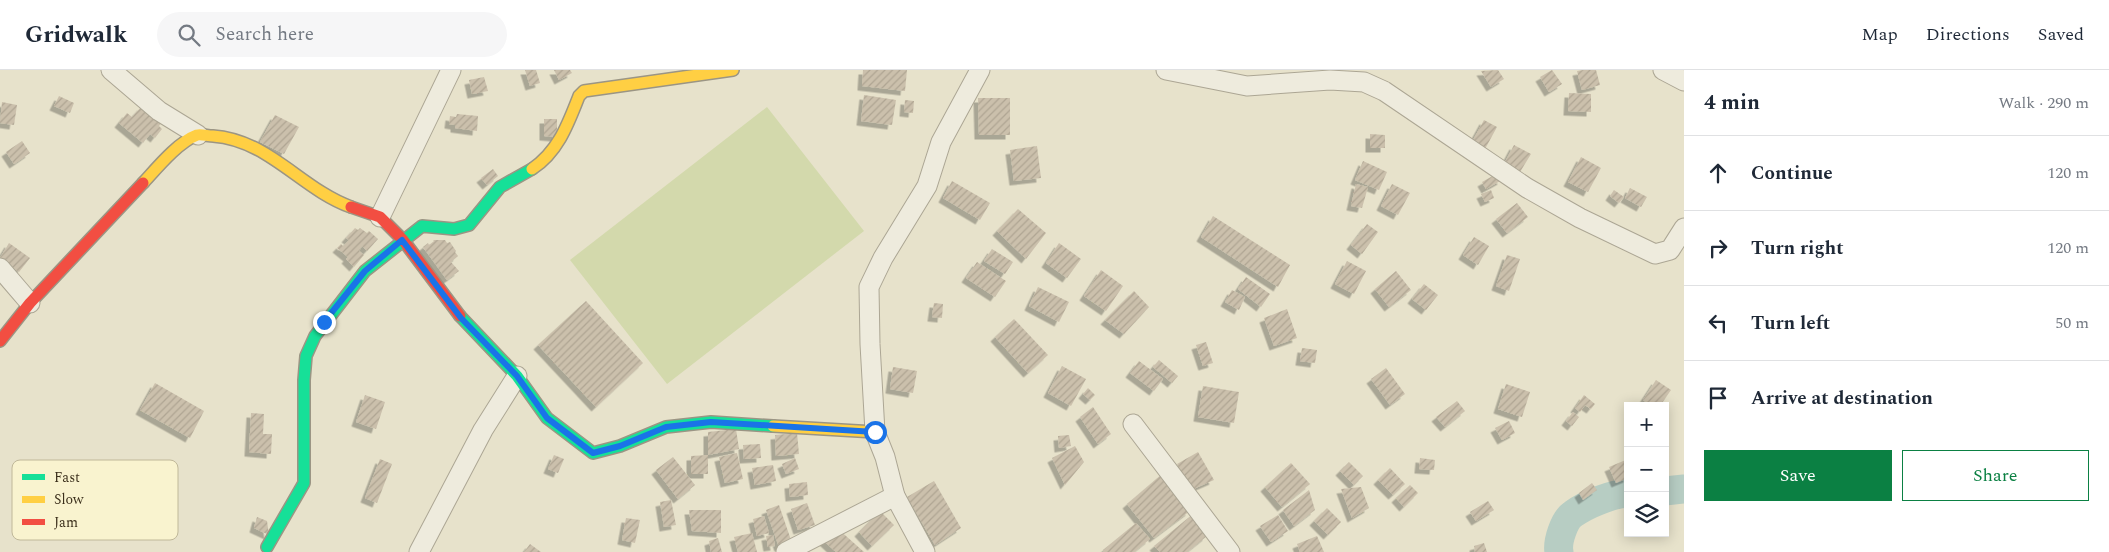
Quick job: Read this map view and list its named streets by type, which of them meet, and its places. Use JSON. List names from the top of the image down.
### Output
{
  "legend": ["Fast", "Slow", "Jam"],
  "page": {
    "header": "Gridwalk",
    "search": "Search here",
    "nav": ["Map", "Directions", "Saved"],
    "heading": ["4 min", "Walk · 290 m"],
    "list": [
      ["Continue", "120 m"],
      ["Turn right", "120 m"],
      ["Turn left", "50 m"],
      "Arrive at destination"
    ],
    "map_buttons": ["+", "−"],
    "buttons": ["Save", "Share"]
  }
}
